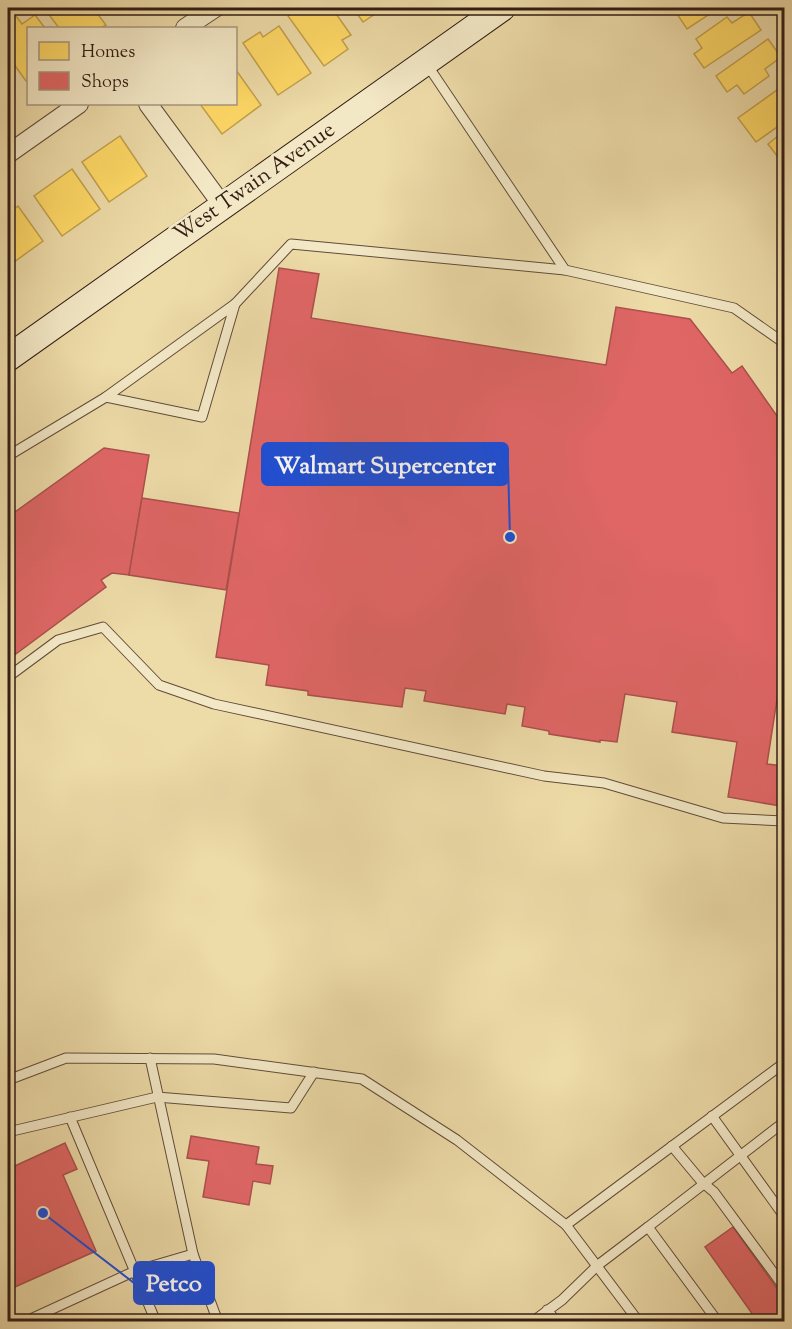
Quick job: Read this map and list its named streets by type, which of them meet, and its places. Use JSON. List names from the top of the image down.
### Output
{
  "streets": {
    "street": ["West Twain Avenue"]
  },
  "places": ["Walmart Supercenter", "Petco"],
  "legend": ["Homes", "Shops"]
}
